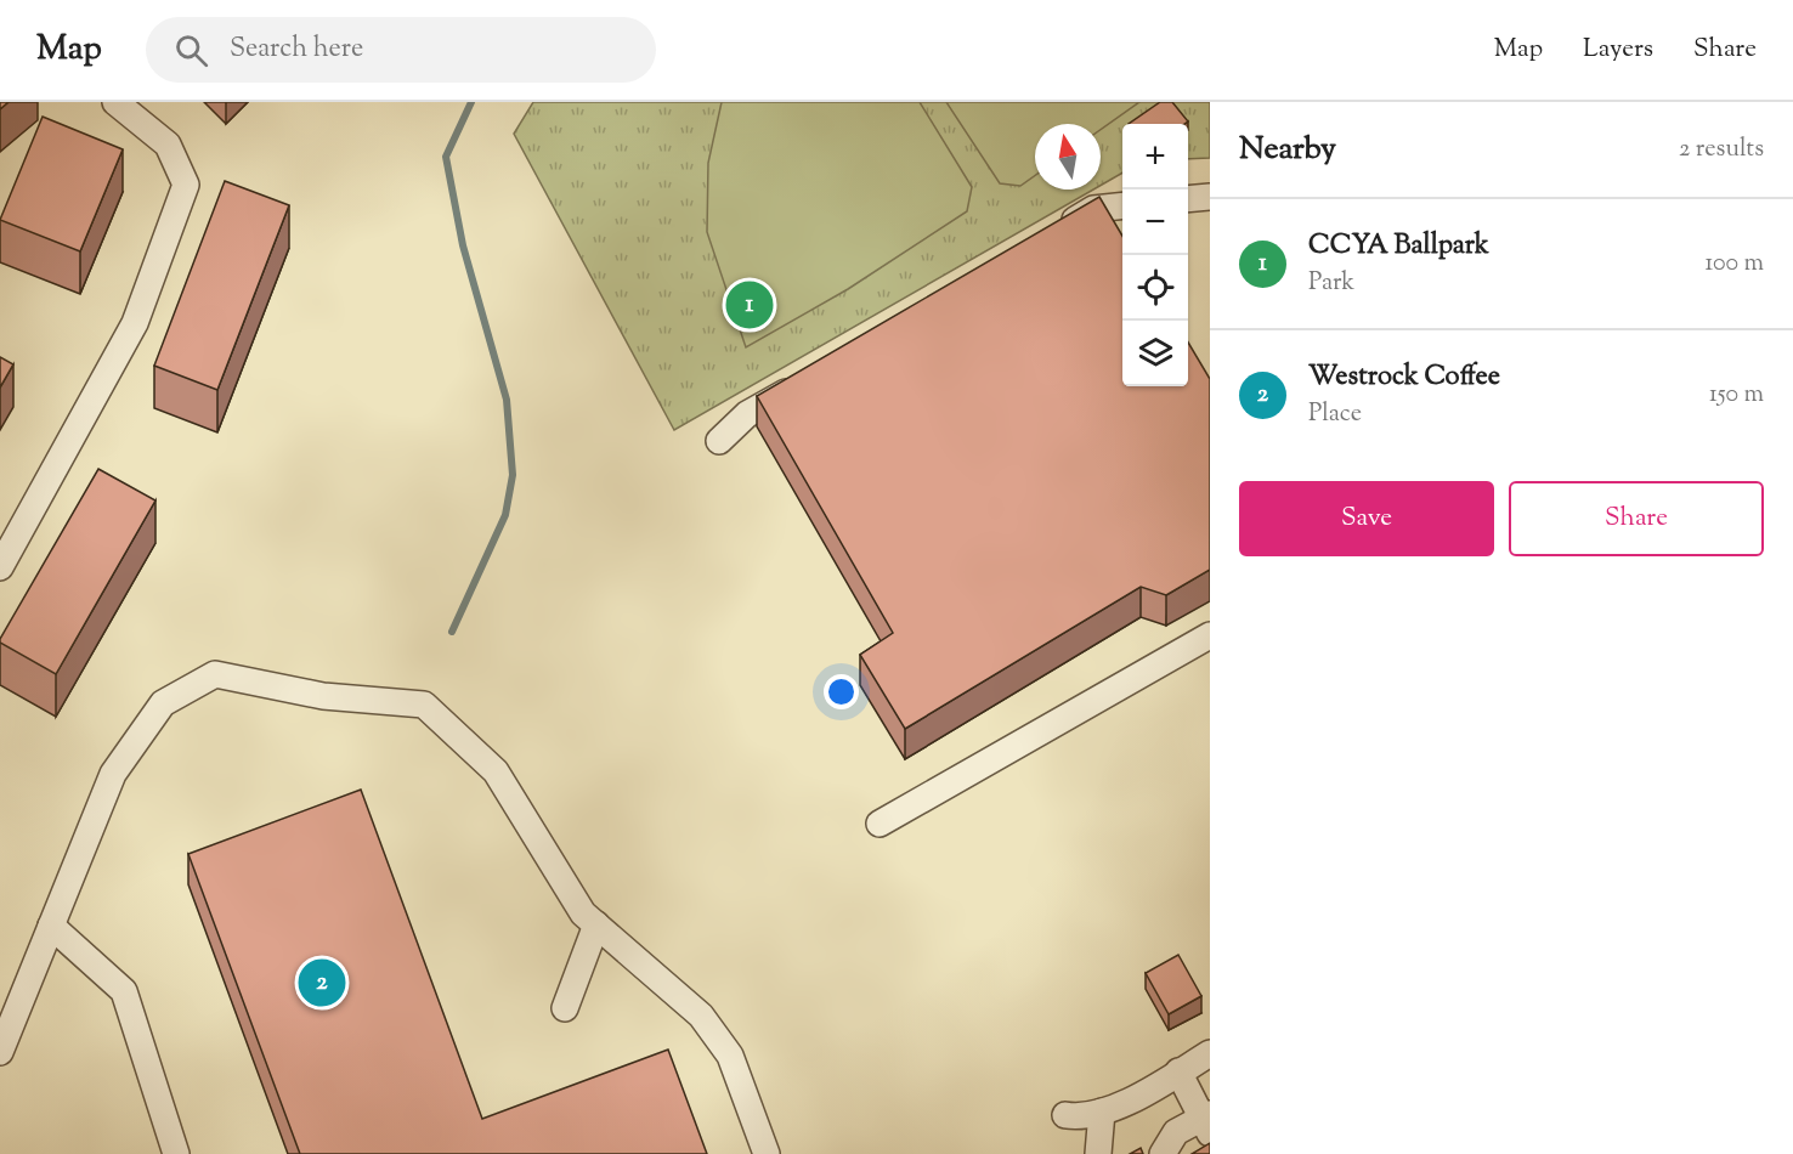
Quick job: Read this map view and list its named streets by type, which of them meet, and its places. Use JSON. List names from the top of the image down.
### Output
{
  "north": "top",
  "page": {
    "header": "Map",
    "search": "Search here",
    "nav": ["Map", "Layers", "Share"],
    "heading": ["Nearby", "2 results"],
    "map_buttons": ["+", "−"],
    "list": [
      {
        "mark": "1",
        "name": "CCYA Ballpark",
        "note": "Park",
        "value": "100 m"
      },
      {
        "mark": "2",
        "name": "Westrock Coffee",
        "note": "Place",
        "value": "150 m"
      }
    ],
    "pins": ["1", "2"],
    "buttons": ["Save", "Share"]
  }
}
